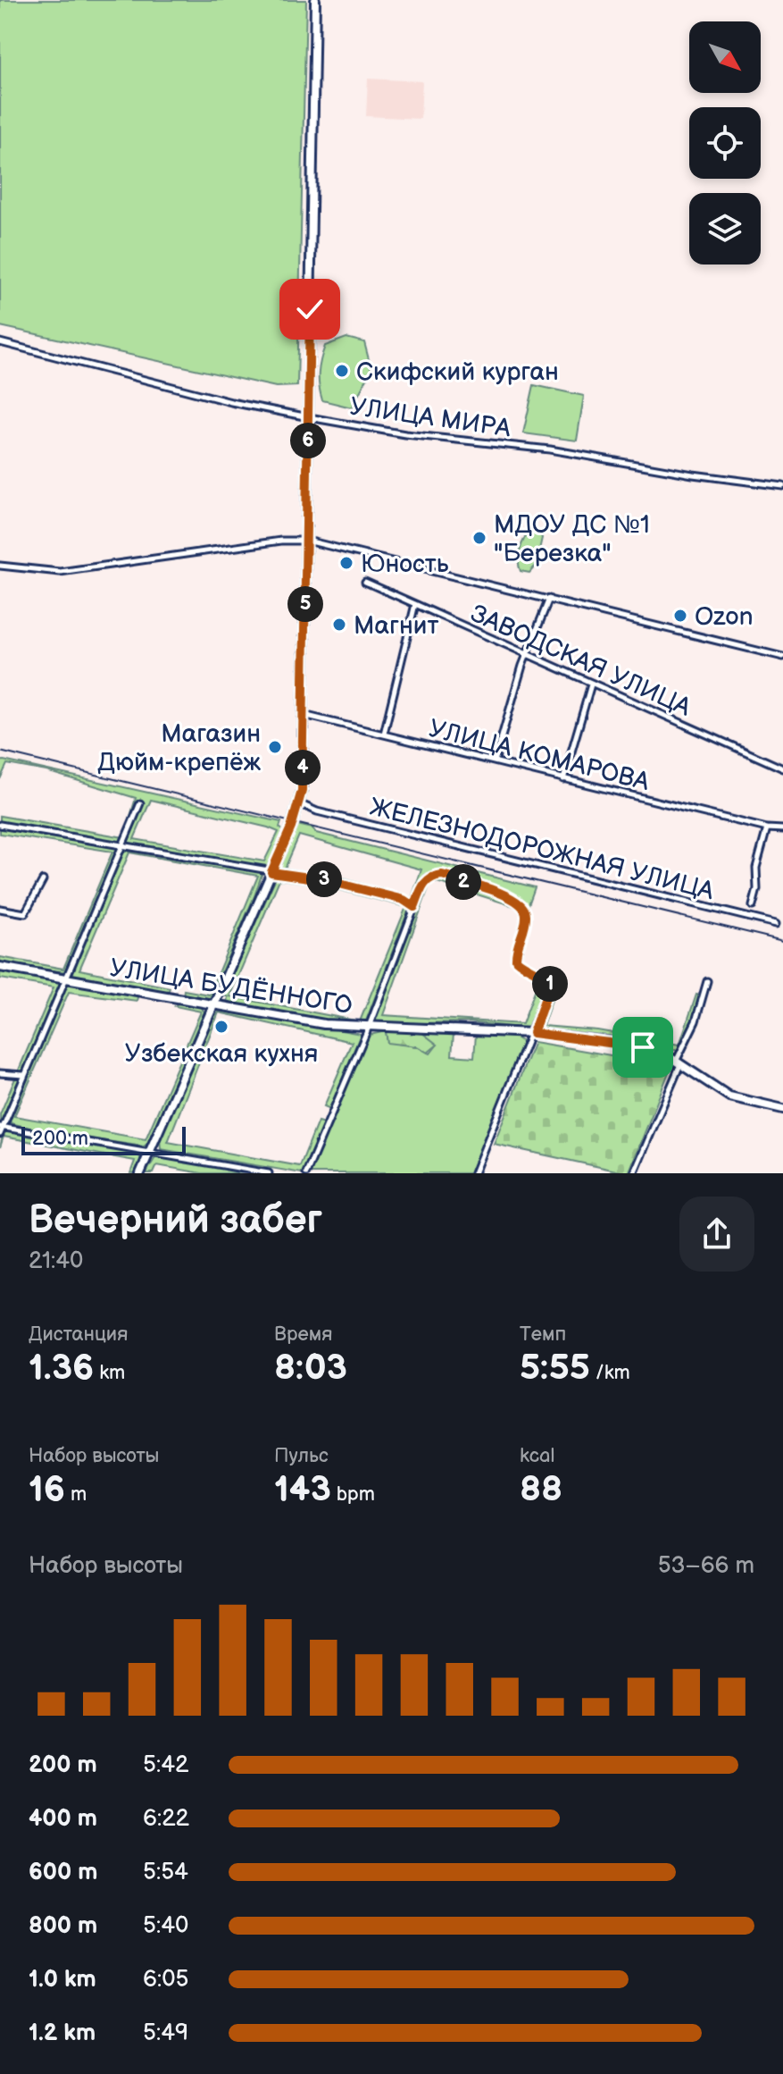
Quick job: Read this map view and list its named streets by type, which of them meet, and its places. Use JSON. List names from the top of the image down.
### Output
{
  "streets": {
    "street": [
      "УЛИЦА МИРА",
      "ЗАВОДСКАЯ УЛИЦА",
      "УЛИЦА КОМАРОВА",
      "ЖЕЛЕЗНОДОРОЖНАЯ УЛИЦА",
      "УЛИЦА БУДЁННОГО"
    ]
  },
  "crossings": [
    ["ЖЕЛЕЗНОДОРОЖНАЯ УЛИЦА", "УЛИЦА БУДЁННОГО"]
  ],
  "places": [
    "Скифский курган",
    "МДОУ ДС №1 \"Березка\"",
    "Юность",
    "Ozon",
    "Магнит",
    "Магазин Дюйм-крепёж",
    "Узбекская кухня"
  ],
  "scale_bar": "200 m",
  "north": "bottom right",
  "page": {
    "pins": [
      "6",
      "5",
      "4",
      "3",
      "2",
      "1"
    ],
    "scale": "200 m",
    "heading": ["Вечерний забег", "21:40"],
    "stats": [
      ["Дистанция", "1.36 km"],
      ["Время", "8:03"],
      ["Темп", "5:55 /km"],
      ["Набор высоты", "16 m"],
      ["Пульс", "143 bpm"],
      ["kcal", "88"]
    ],
    "chart": ["Набор высоты", "53–66 m"],
    "list": [
      {
        "name": "200 m",
        "note": "5:42"
      },
      {
        "name": "400 m",
        "note": "6:22"
      },
      {
        "name": "600 m",
        "note": "5:54"
      },
      {
        "name": "800 m",
        "note": "5:40"
      },
      {
        "name": "1.0 km",
        "note": "6:05"
      },
      {
        "name": "1.2 km",
        "note": "5:49"
      }
    ]
  }
}
